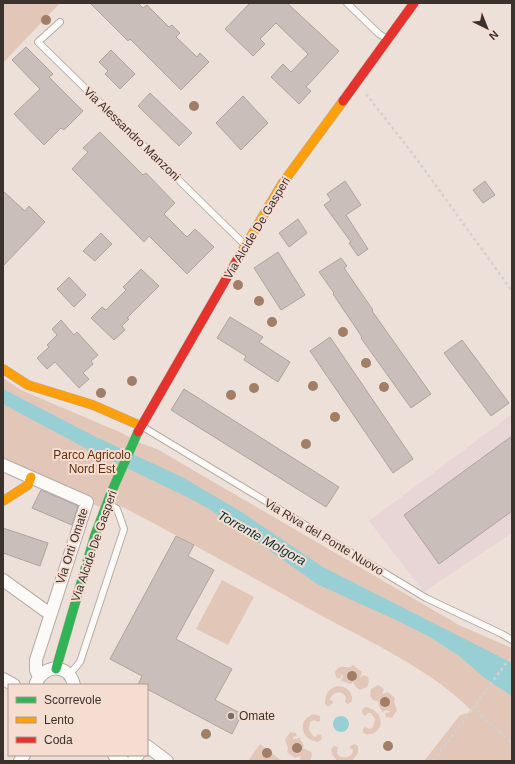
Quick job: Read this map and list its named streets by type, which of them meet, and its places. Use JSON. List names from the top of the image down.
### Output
{
  "streets": {
    "street": ["Via Alcide De Gasperi", "Via Orti Omate"],
    "lane": ["Via Alessandro Manzoni", "Via Riva del Ponte Nuovo"]
  },
  "crossings": [
    ["Via Alessandro Manzoni", "Via Alcide De Gasperi"],
    ["Via Alcide De Gasperi", "Via Riva del Ponte Nuovo"]
  ],
  "water": ["Torrente Molgora"],
  "parks": ["Parco Agricolo Nord Est"],
  "places": ["Omate"],
  "legend": ["Scorrevole", "Lento", "Coda"],
  "north": "bottom right"
}
